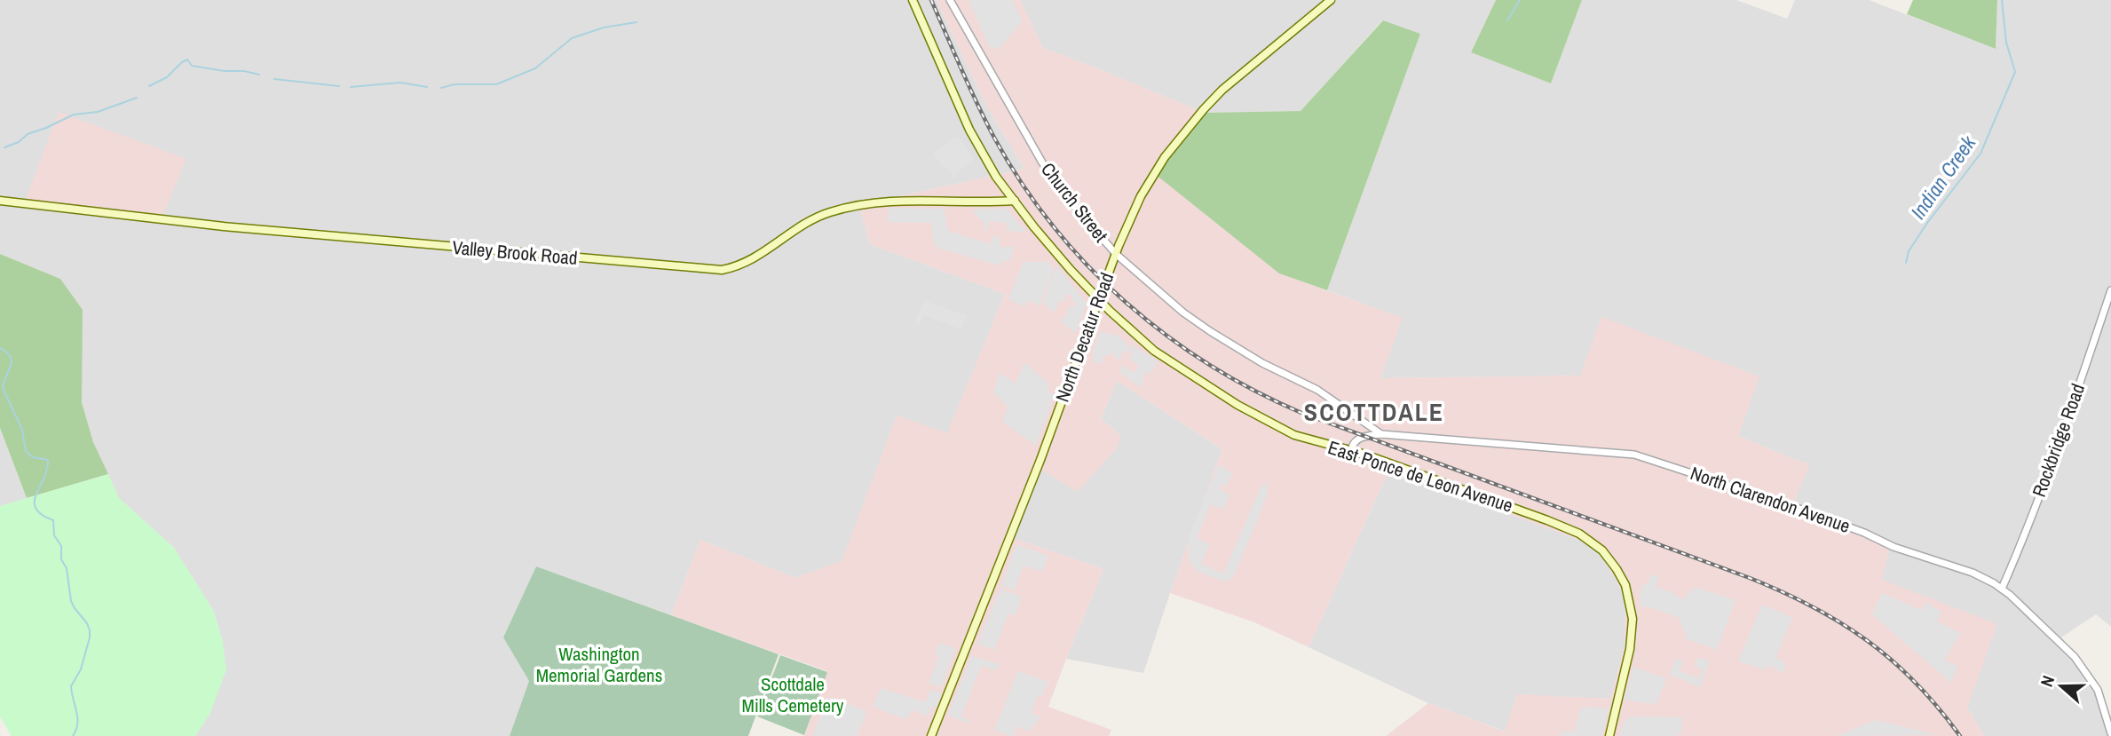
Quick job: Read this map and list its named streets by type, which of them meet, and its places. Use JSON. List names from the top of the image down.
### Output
{
  "streets": {
    "main road": ["Valley Brook Road", "North Decatur Road", "East Ponce de Leon Avenue"],
    "street": ["Church Street", "Rockbridge Road", "North Clarendon Avenue"]
  },
  "crossings": [
    ["Church Street", "North Decatur Road"],
    ["Church Street", "North Clarendon Avenue"],
    ["Valley Brook Road", "East Ponce de Leon Avenue"],
    ["North Decatur Road", "East Ponce de Leon Avenue"],
    ["Rockbridge Road", "North Clarendon Avenue"],
    ["East Ponce de Leon Avenue", "North Clarendon Avenue"]
  ],
  "districts": ["SCOTTDALE"],
  "water": ["Indian Creek"],
  "parks": ["Washington Memorial Gardens", "Scottdale Mills Cemetery"],
  "north": "left"
}
